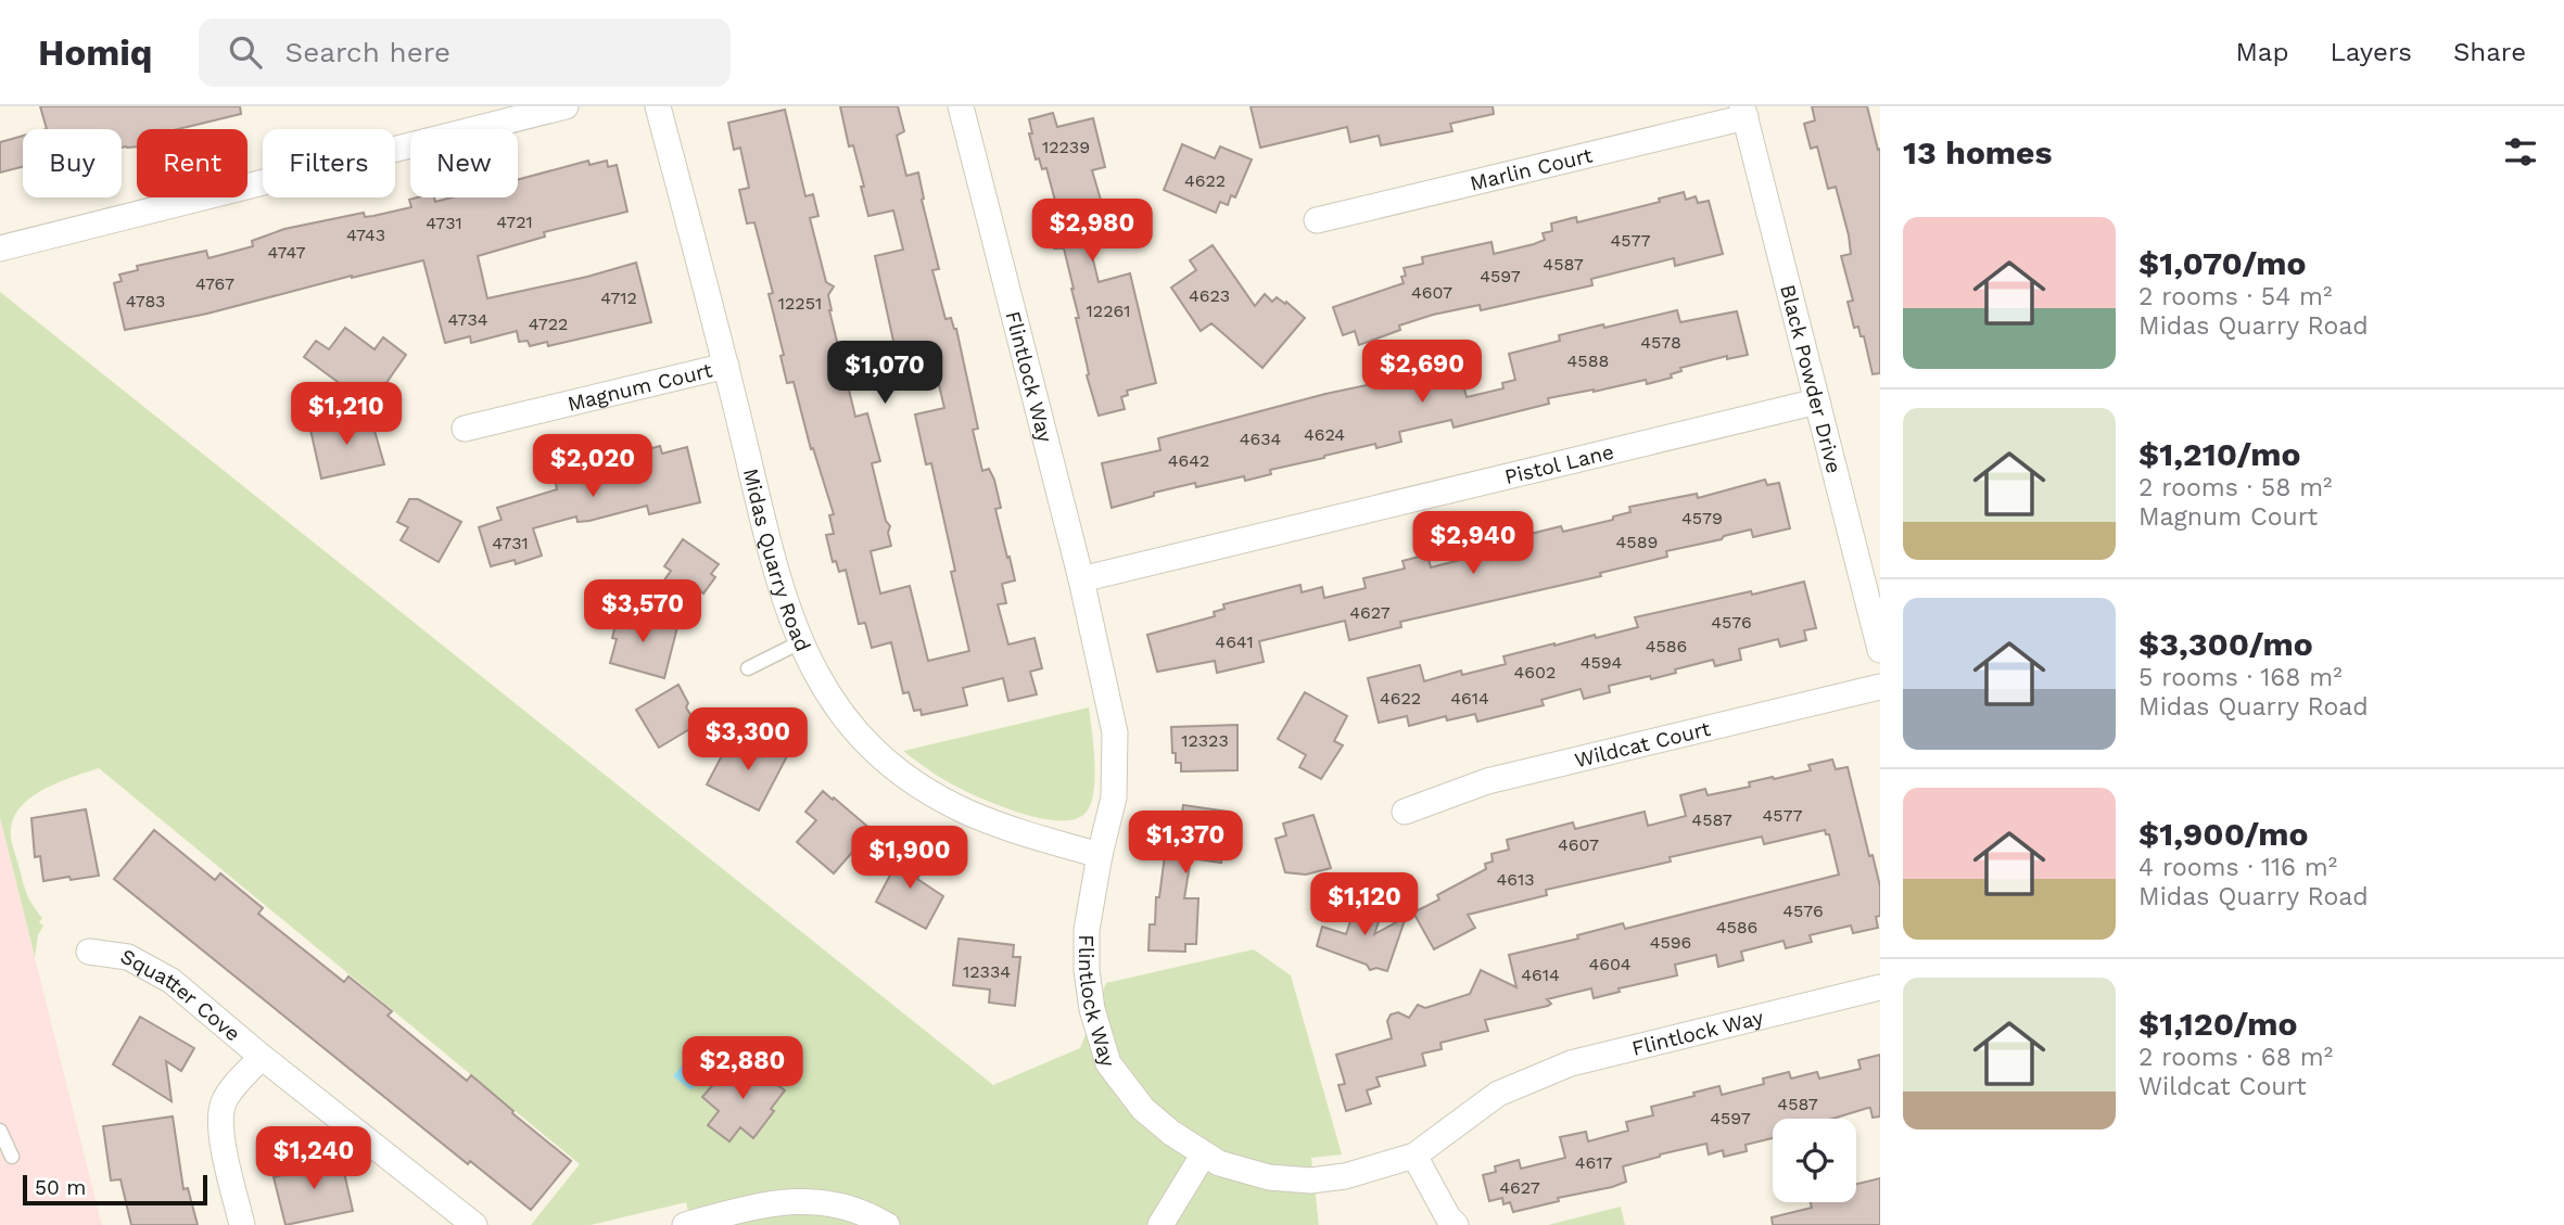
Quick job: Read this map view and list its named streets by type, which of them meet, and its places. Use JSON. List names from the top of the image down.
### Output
{
  "streets": {
    "street": [
      "Marlin Court",
      "Flintlock Way",
      "Black Powder Drive",
      "Magnum Court",
      "Pistol Lane",
      "Midas Quarry Road",
      "Wildcat Court",
      "Squatter Cove"
    ]
  },
  "crossings": [
    ["Marlin Court", "Black Powder Drive"],
    ["Flintlock Way", "Pistol Lane"],
    ["Flintlock Way", "Midas Quarry Road"],
    ["Black Powder Drive", "Pistol Lane"],
    ["Magnum Court", "Midas Quarry Road"]
  ],
  "house_numbers": [
    "12239",
    "4622",
    "4721",
    "4731",
    "4743",
    "4577",
    "4747",
    "4587",
    "4597",
    "4767",
    "4607",
    "4623",
    "4712",
    "4783",
    "12251",
    "12261",
    "4734",
    "4722",
    "4578",
    "4588",
    "4624",
    "4634",
    "4642",
    "4579",
    "4589",
    "4731",
    "4627",
    "4576",
    "4641",
    "4586",
    "4594",
    "4602",
    "4622",
    "4614",
    "12323",
    "4577",
    "4587",
    "4607",
    "4613",
    "4576",
    "4586",
    "4596",
    "4604",
    "12334",
    "4614",
    "4587",
    "4597",
    "4617",
    "4627"
  ],
  "scale_bar": "50 m",
  "page": {
    "header": "Homiq",
    "search": "Search here",
    "nav": ["Map", "Layers", "Share"],
    "heading": "13 homes",
    "chip": [
      "Buy",
      "Rent",
      "Filters",
      "New"
    ],
    "list": [
      {
        "name": "$1,070/mo",
        "note": "2 rooms · 54 m² · Midas Quarry Road"
      },
      {
        "name": "$1,210/mo",
        "note": "2 rooms · 58 m² · Magnum Court"
      },
      {
        "name": "$3,300/mo",
        "note": "5 rooms · 168 m² · Midas Quarry Road"
      },
      {
        "name": "$1,900/mo",
        "note": "4 rooms · 116 m² · Midas Quarry Road"
      },
      {
        "name": "$1,120/mo",
        "note": "2 rooms · 68 m² · Wildcat Court"
      }
    ],
    "price": [
      "$2,980",
      "$2,690",
      "$1,070",
      "$1,210",
      "$2,020",
      "$2,940",
      "$3,570",
      "$3,300",
      "$1,370",
      "$1,900",
      "$1,120",
      "$2,880",
      "$1,240"
    ],
    "scale": "50 m"
  }
}
